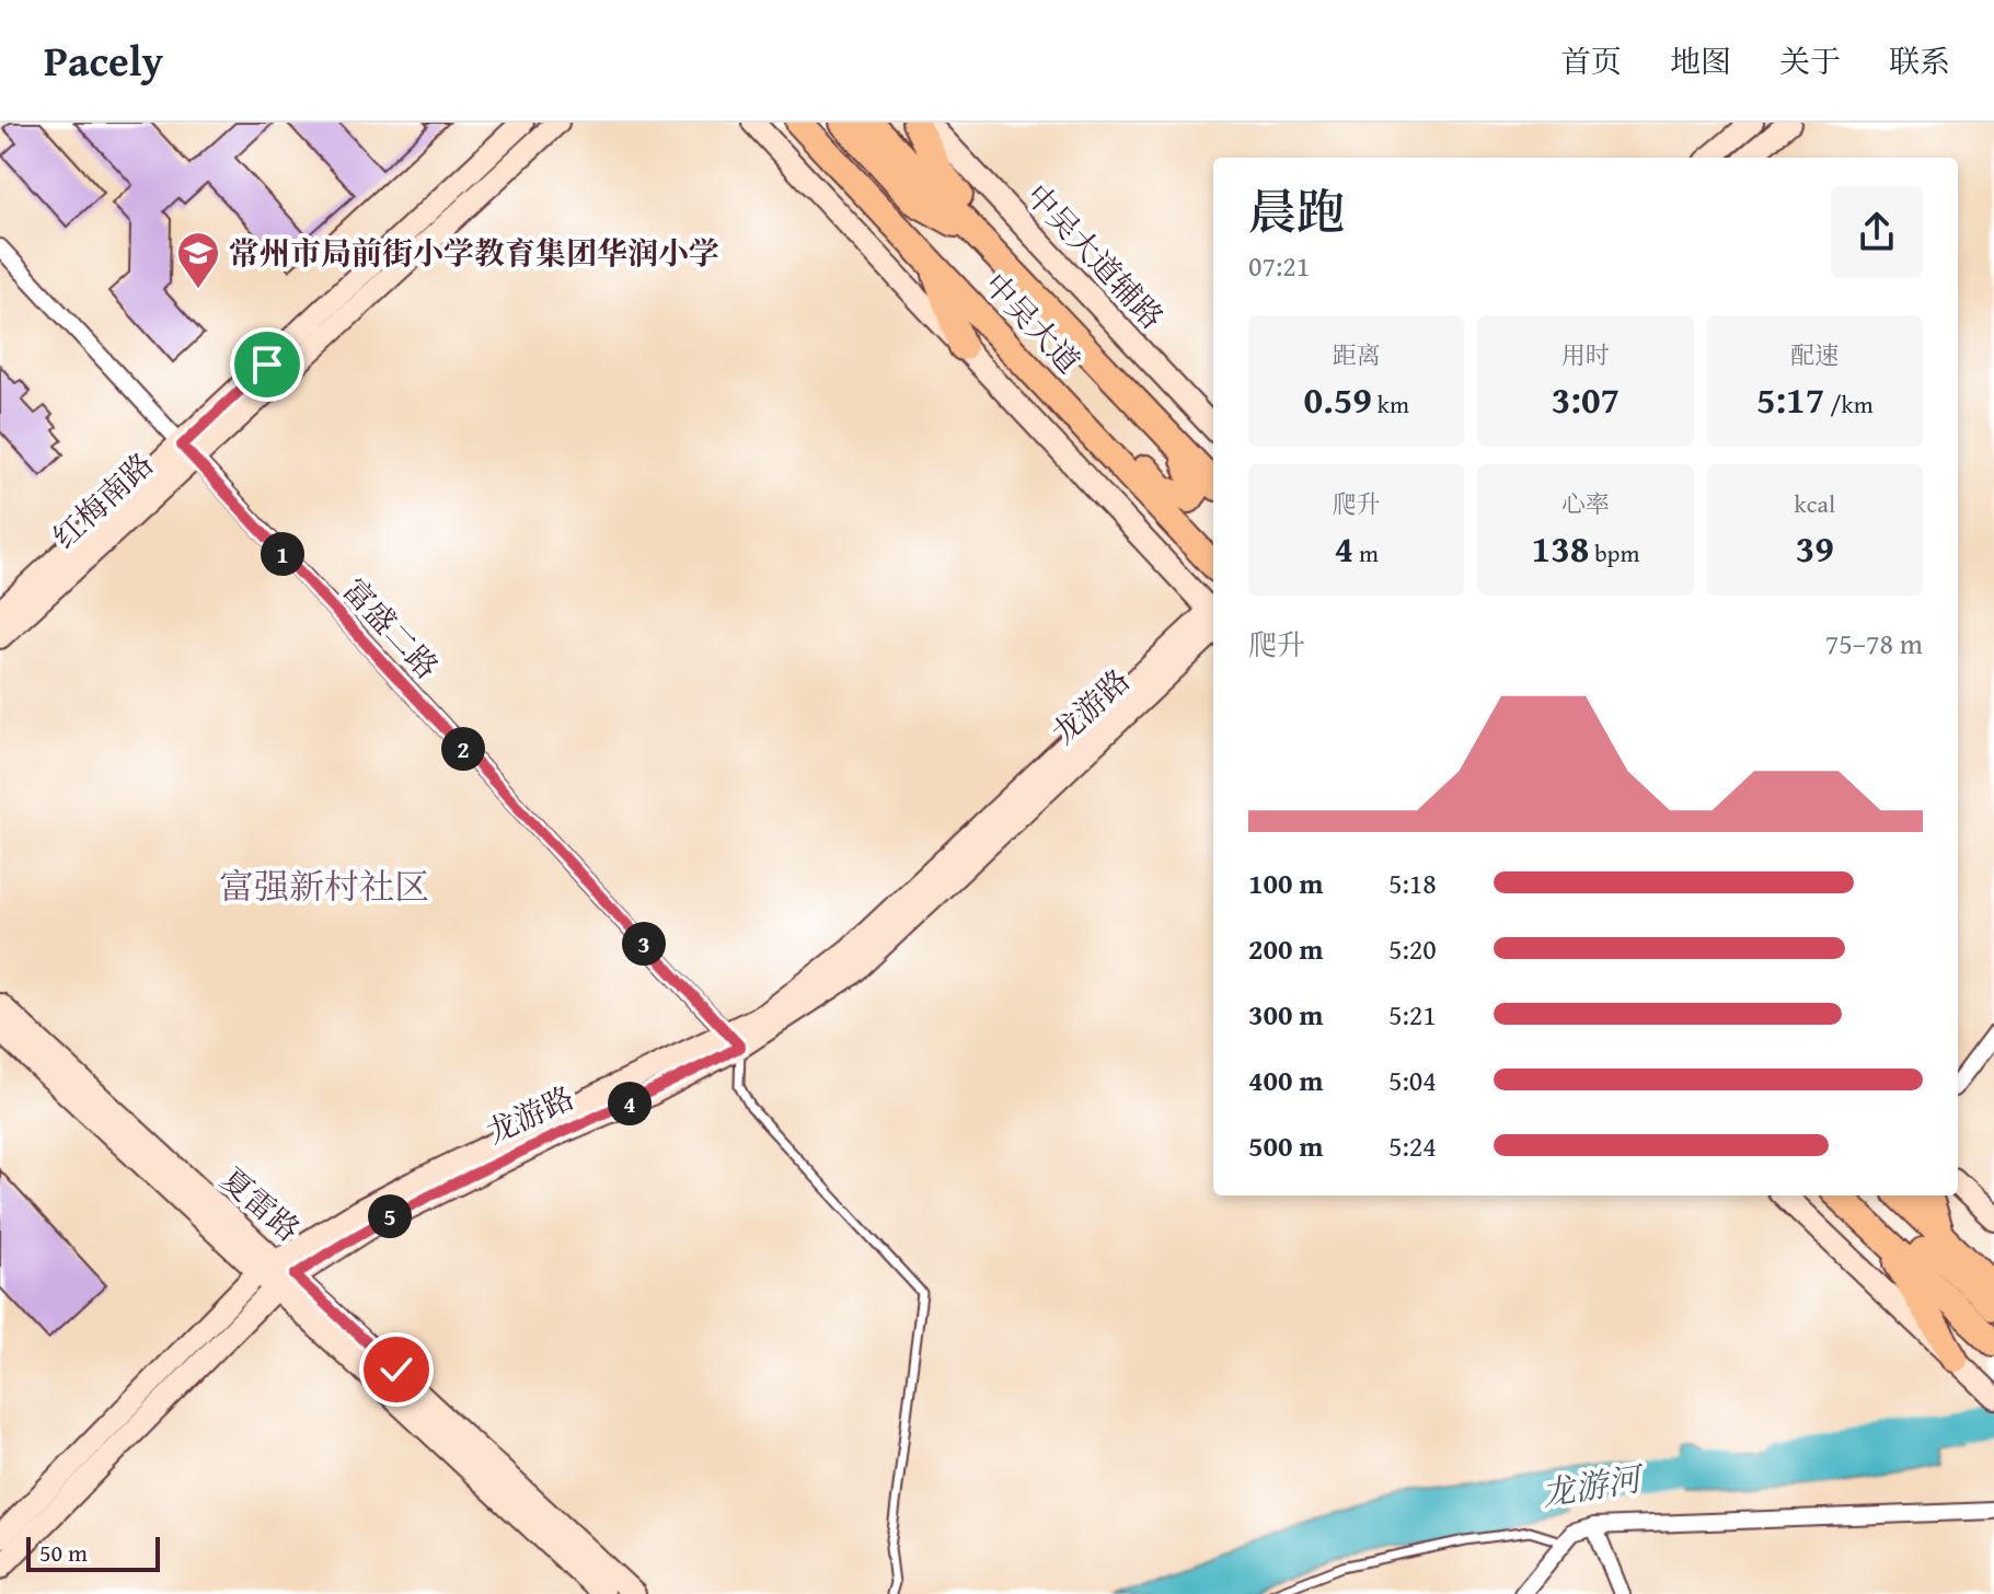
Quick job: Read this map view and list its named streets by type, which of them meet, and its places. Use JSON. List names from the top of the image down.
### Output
{
  "streets": {
    "main road": [
      "中吴大道辅路",
      "中吴大道",
      "红梅南路",
      "龙游路",
      "夏雷路"
    ],
    "street": ["富盛二路"]
  },
  "crossings": [
    ["红梅南路", "富盛二路"],
    ["富盛二路", "龙游路"],
    ["龙游路", "夏雷路"]
  ],
  "districts": ["富强新村社区"],
  "water": ["龙游河"],
  "places": {
    "school or university": ["常州市局前街小学教育集团华润小学"]
  },
  "scale_bar": "50 m",
  "page": {
    "header": "Pacely",
    "nav": [
      "首页",
      "地图",
      "关于",
      "联系"
    ],
    "heading": ["晨跑", "07:21"],
    "stats": [
      ["距离", "0.59 km"],
      ["用时", "3:07"],
      ["配速", "5:17 /km"],
      ["爬升", "4 m"],
      ["心率", "138 bpm"],
      ["kcal", "39"]
    ],
    "pins": [
      "1",
      "2",
      "3",
      "4",
      "5"
    ],
    "chart": ["爬升", "75–78 m"],
    "list": [
      {
        "name": "100 m",
        "note": "5:18"
      },
      {
        "name": "200 m",
        "note": "5:20"
      },
      {
        "name": "300 m",
        "note": "5:21"
      },
      {
        "name": "400 m",
        "note": "5:04"
      },
      {
        "name": "500 m",
        "note": "5:24"
      }
    ],
    "scale": "50 m"
  }
}
